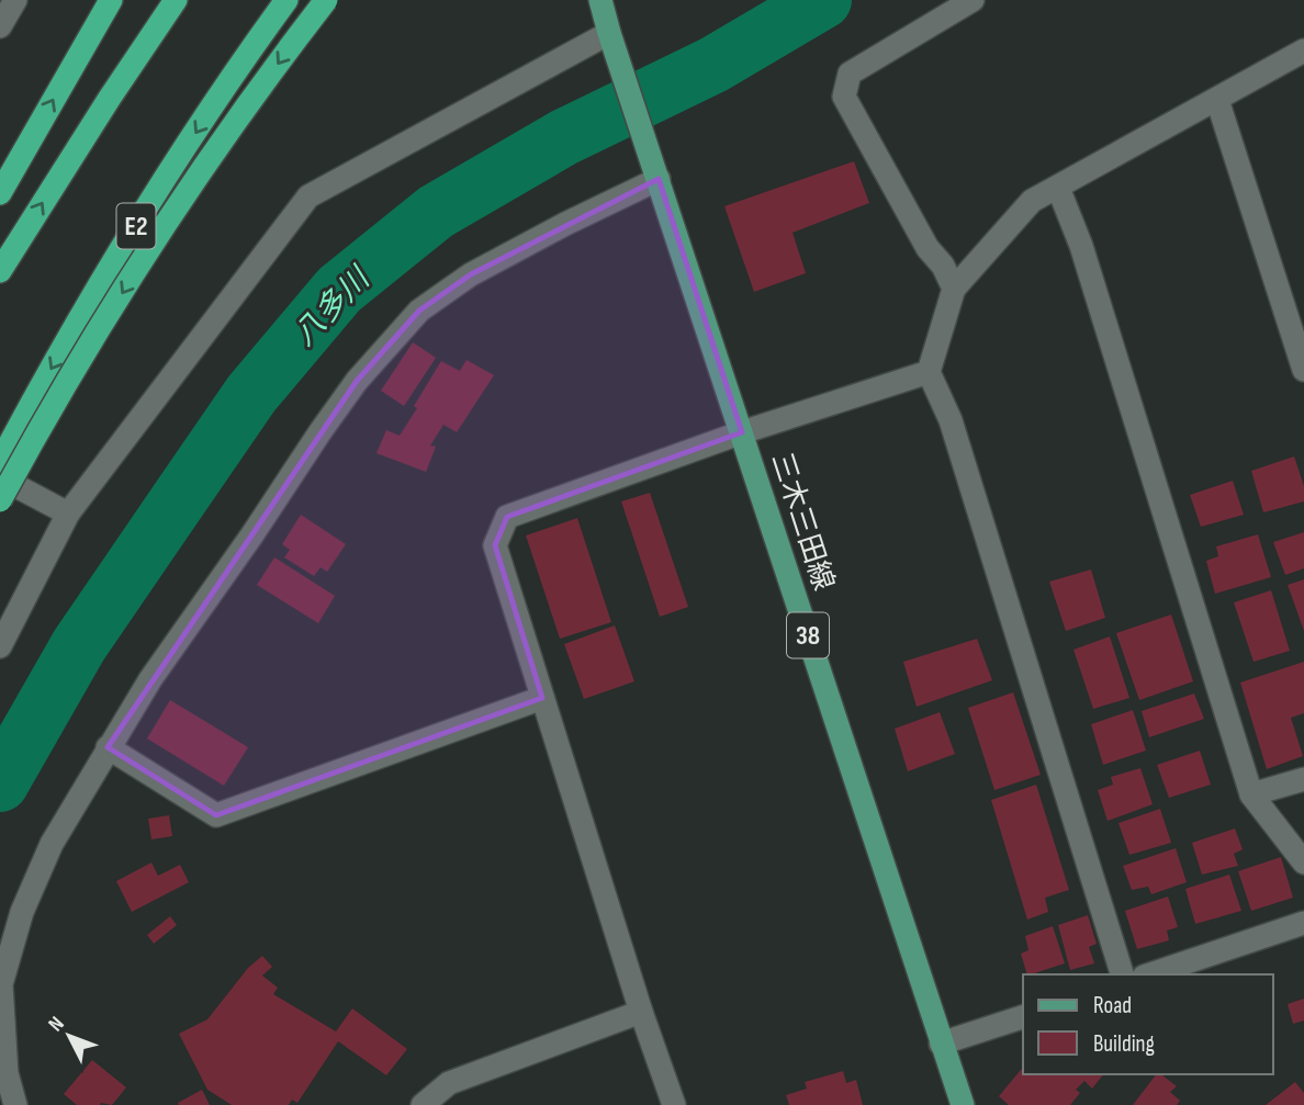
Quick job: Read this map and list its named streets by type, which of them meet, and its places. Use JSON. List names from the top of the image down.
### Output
{
  "streets": {
    "highway": ["E2"],
    "main road": ["三木三田線", "38"]
  },
  "water": ["八多川"],
  "legend": ["Road", "Building"],
  "north": "top left"
}
